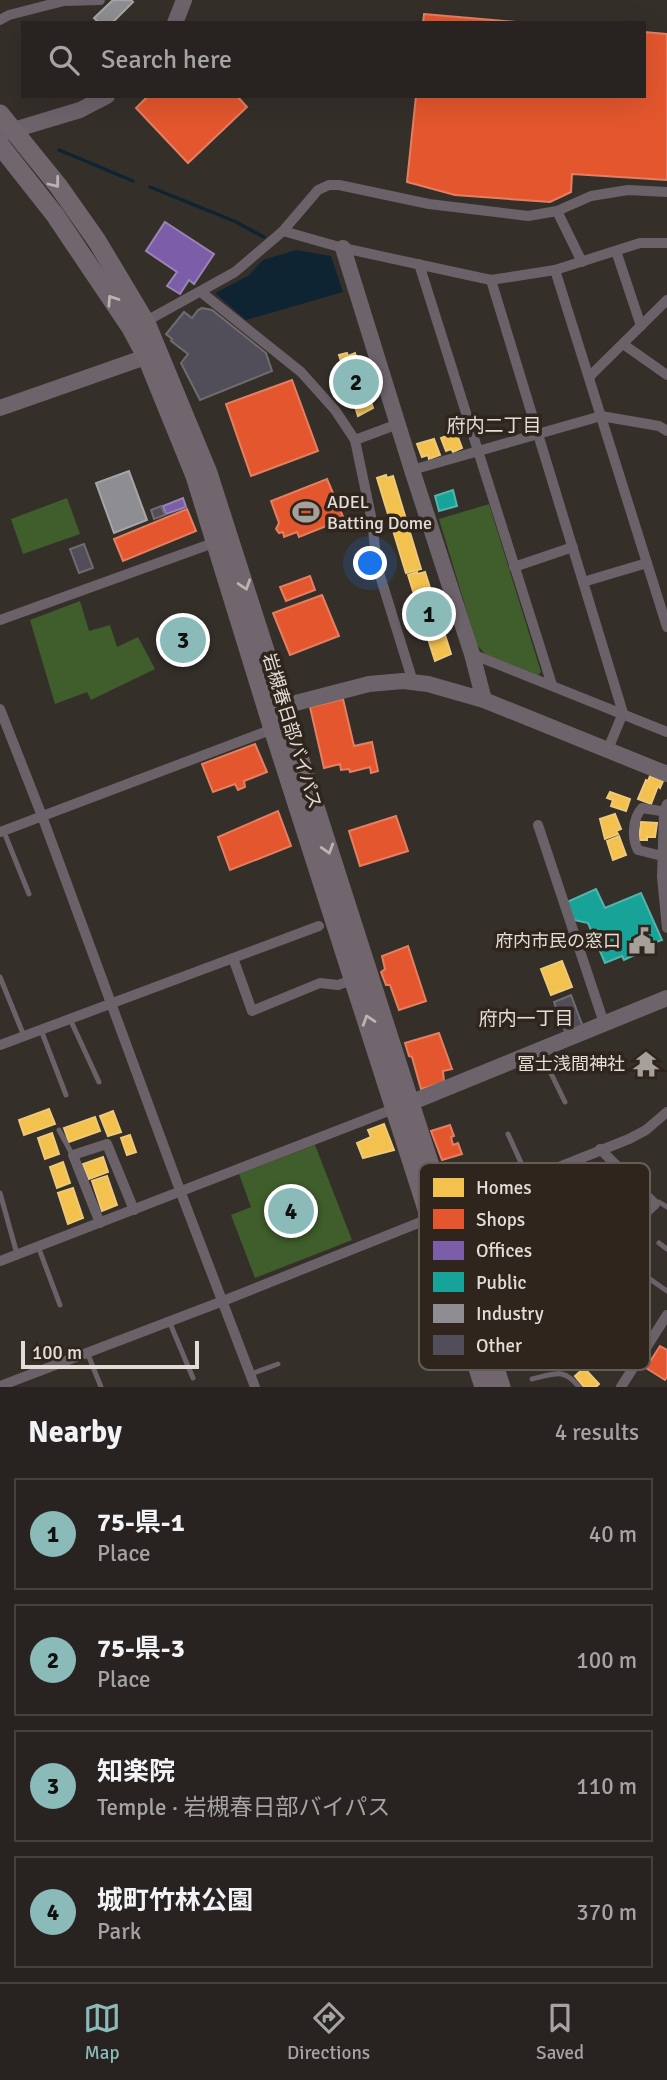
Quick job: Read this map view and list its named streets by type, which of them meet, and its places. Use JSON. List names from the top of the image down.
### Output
{
  "streets": {
    "highway": ["岩槻春日部バイパス"]
  },
  "districts": ["府内二丁目", "府内一丁目"],
  "places": {
    "sports": ["ADEL Batting Dome"],
    "public building": ["府内市民の窓口"],
    "temple": ["冨士浅間神社"]
  },
  "legend": [
    "Homes",
    "Shops",
    "Offices",
    "Public",
    "Industry",
    "Other"
  ],
  "scale_bar": "100 m",
  "page": {
    "search": "Search here",
    "pins": [
      "2",
      "1",
      "3",
      "4"
    ],
    "scale": "100 m",
    "heading": ["Nearby", "4 results"],
    "list": [
      {
        "mark": "1",
        "name": "75-県-1",
        "note": "Place",
        "value": "40 m"
      },
      {
        "mark": "2",
        "name": "75-県-3",
        "note": "Place",
        "value": "100 m"
      },
      {
        "mark": "3",
        "name": "知楽院",
        "note": "Temple · 岩槻春日部バイパス",
        "value": "110 m"
      },
      {
        "mark": "4",
        "name": "城町竹林公園",
        "note": "Park",
        "value": "370 m"
      }
    ],
    "nav": ["Map", "Directions", "Saved"]
  }
}
